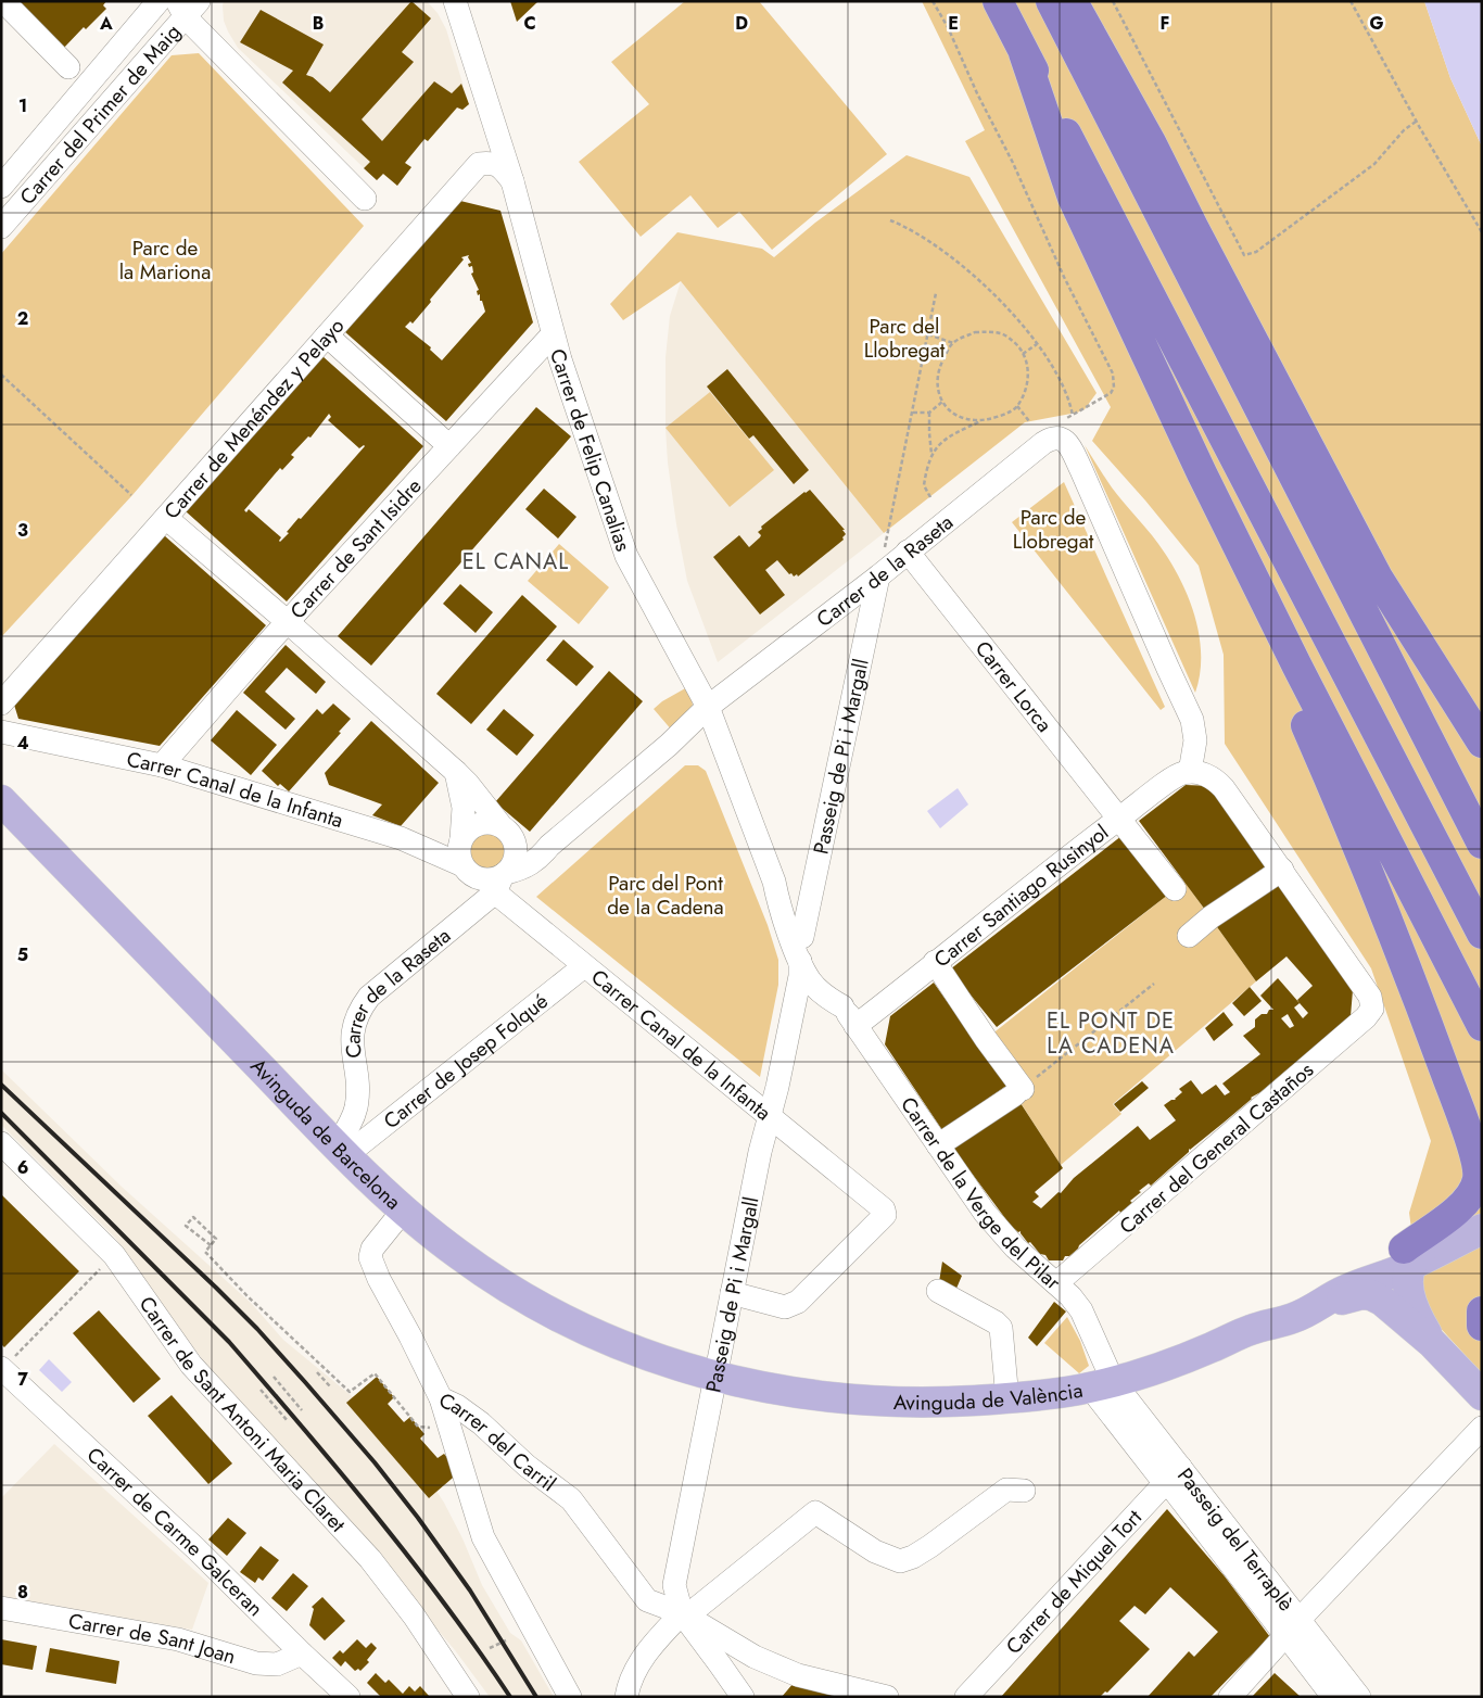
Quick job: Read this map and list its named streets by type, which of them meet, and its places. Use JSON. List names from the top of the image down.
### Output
{
  "streets": {
    "main road": ["Avinguda de Barcelona", "Avinguda de València"],
    "street": [
      "Carrer del Primer de Maig",
      "Carrer de Menéndez y Pelayo",
      "Carrer de Felip Canalias",
      "Carrer de Sant Isidre",
      "Carrer de la Raseta",
      "Carrer Lorca",
      "Passeig de Pi i Margall",
      "Carrer Canal de la Infanta",
      "Carrer Santiago Rusinyol",
      "Carrer de Josep Folqué",
      "Carrer del General Castaños",
      "Carrer de la Verge del Pilar",
      "Carrer de Sant Antoni Maria Claret",
      "Carrer del Carril",
      "Carrer de Carme Galceran",
      "Passeig del Terraplè",
      "Carrer de Miquel Tort",
      "Carrer de Sant Joan"
    ]
  },
  "crossings": [
    ["Carrer de Menéndez y Pelayo", "Carrer de Felip Canalias"],
    ["Carrer de Felip Canalias", "Carrer de Sant Isidre"],
    ["Carrer de Felip Canalias", "Carrer de la Raseta"],
    ["Carrer de Felip Canalias", "Passeig de Pi i Margall"],
    ["Carrer de Felip Canalias", "Carrer de la Verge del Pilar"],
    ["Carrer de Sant Isidre", "Carrer Canal de la Infanta"],
    ["Carrer de la Raseta", "Carrer Lorca"],
    ["Carrer de la Raseta", "Passeig de Pi i Margall"],
    ["Carrer de la Raseta", "Carrer Canal de la Infanta"],
    ["Carrer de la Raseta", "Carrer Santiago Rusinyol"],
    ["Carrer de la Raseta", "Carrer de Josep Folqué"],
    ["Carrer de la Raseta", "Avinguda de Barcelona"],
    ["Carrer Lorca", "Carrer Santiago Rusinyol"],
    ["Passeig de Pi i Margall", "Carrer Canal de la Infanta"],
    ["Passeig de Pi i Margall", "Avinguda de Barcelona"],
    ["Passeig de Pi i Margall", "Carrer de la Verge del Pilar"],
    ["Passeig de Pi i Margall", "Avinguda de València"],
    ["Passeig de Pi i Margall", "Carrer del Carril"],
    ["Carrer Canal de la Infanta", "Carrer de Josep Folqué"],
    ["Carrer Santiago Rusinyol", "Carrer de la Verge del Pilar"],
    ["Carrer de Josep Folqué", "Avinguda de Barcelona"],
    ["Avinguda de Barcelona", "Avinguda de València"],
    ["Avinguda de Barcelona", "Carrer del Carril"],
    ["Carrer del General Castaños", "Carrer de la Verge del Pilar"],
    ["Carrer de la Verge del Pilar", "Avinguda de València"],
    ["Carrer de la Verge del Pilar", "Passeig del Terraplè"],
    ["Avinguda de València", "Passeig del Terraplè"],
    ["Carrer de Carme Galceran", "Carrer de Sant Joan"],
    ["Passeig del Terraplè", "Carrer de Miquel Tort"]
  ],
  "districts": ["EL CANAL", "EL PONT DE LA CADENA"],
  "parks": [
    "Parc de la Mariona",
    "Parc del Llobregat",
    "Parc de Llobregat",
    "Parc del Pont de la Cadena"
  ],
  "grid": {
    "columns": [
      "A",
      "B",
      "C",
      "D",
      "E",
      "F",
      "G"
    ],
    "rows": [
      "1",
      "2",
      "3",
      "4",
      "5",
      "6",
      "7",
      "8"
    ]
  }
}
